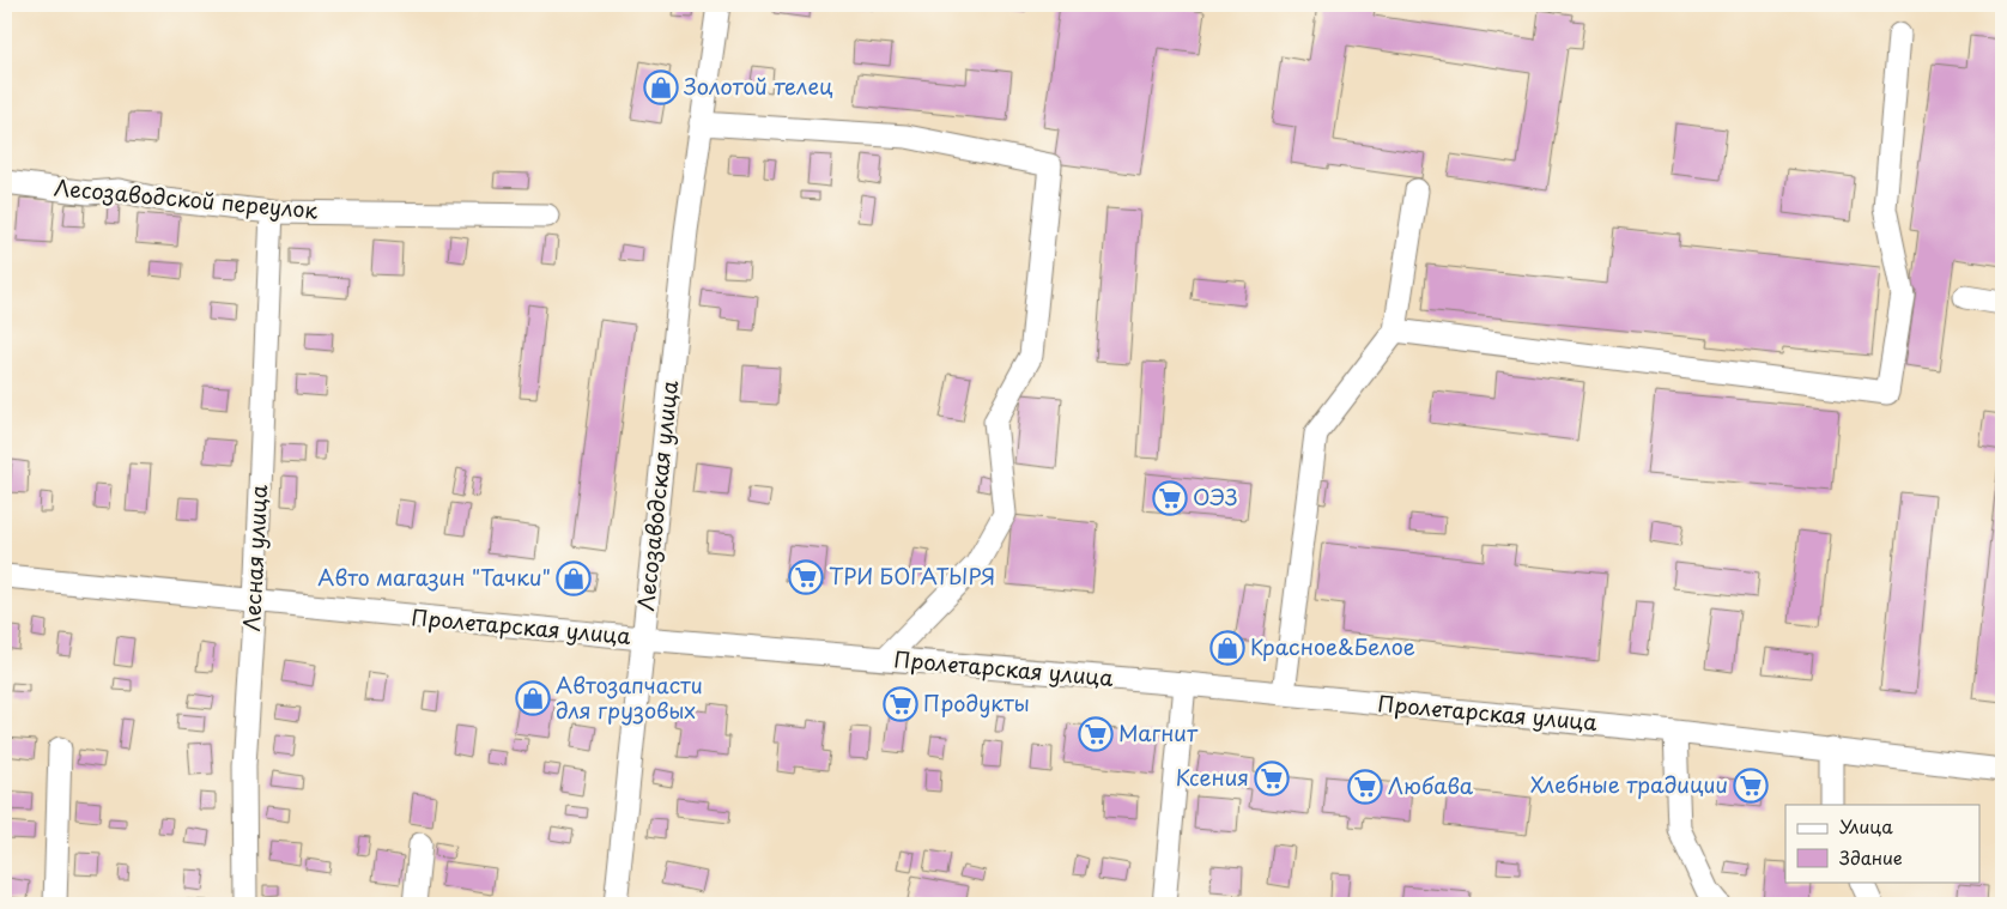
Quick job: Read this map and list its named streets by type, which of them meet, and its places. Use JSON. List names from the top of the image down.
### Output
{
  "streets": {
    "street": [
      "Лесозаводской переулок",
      "Лесозаводская улица",
      "Лесная улица",
      "Пролетарская улица"
    ]
  },
  "crossings": [
    ["Лесозаводской переулок", "Лесная улица"],
    ["Лесозаводская улица", "Пролетарская улица"],
    ["Лесная улица", "Пролетарская улица"]
  ],
  "places": {
    "shop": [
      "Золотой телец",
      "Авто магазин \"Тачки\"",
      "Красное&Белое",
      "Автозапчасти для грузовых"
    ],
    "supermarket": [
      "ОЭЗ",
      "ТРИ БОГАТЫРЯ",
      "Продукты",
      "Магнит",
      "Ксения",
      "Хлебные традиции",
      "Любава"
    ]
  },
  "legend": ["Улица", "Здание"]
}
